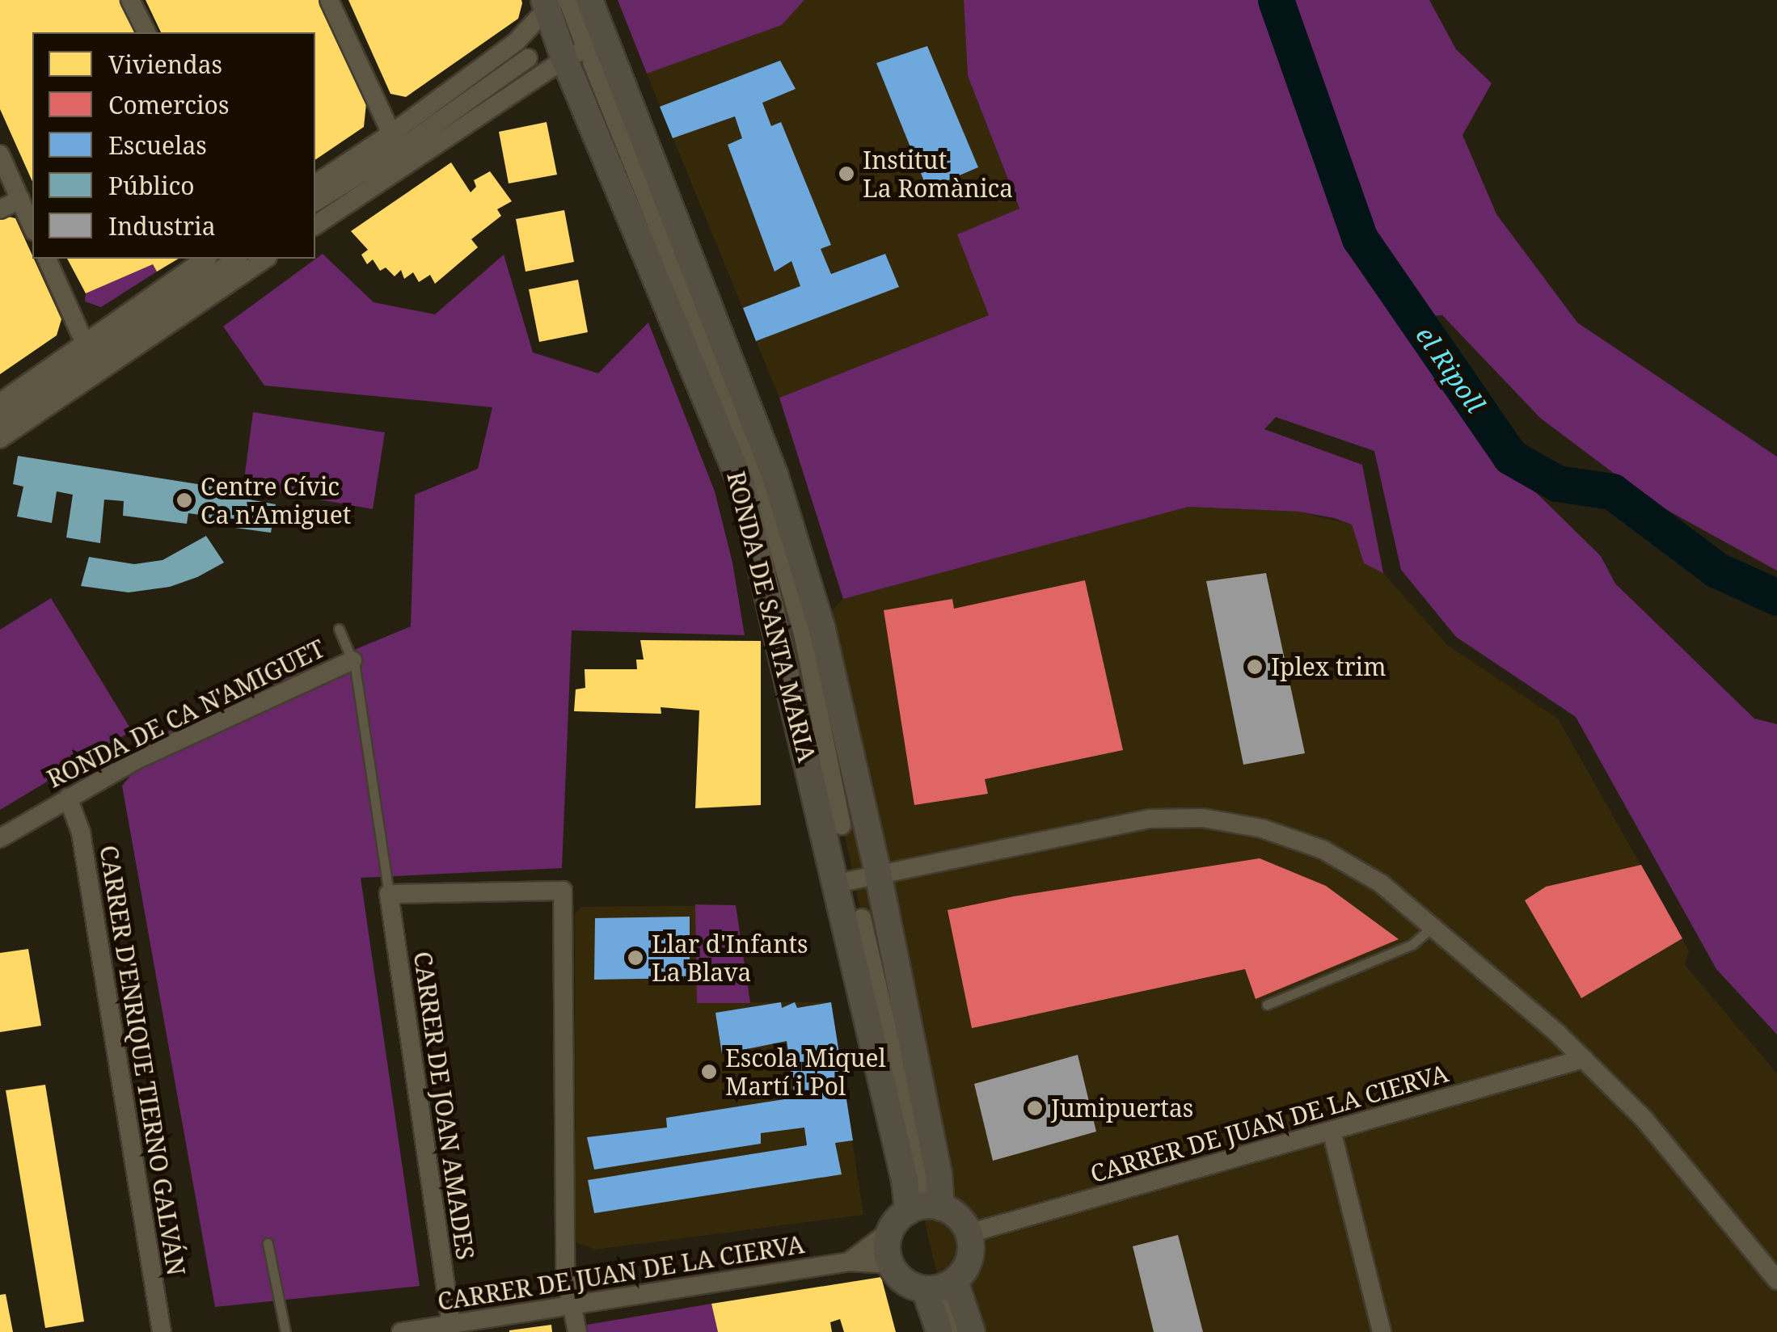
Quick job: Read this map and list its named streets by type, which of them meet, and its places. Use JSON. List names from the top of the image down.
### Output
{
  "streets": {
    "street": [
      "RONDA DE SANTA MARIA",
      "RONDA DE CA N'AMIGUET",
      "CARRER D'ENRIQUE TIERNO GALVÁN",
      "CARRER DE JOAN AMADES",
      "CARRER DE JUAN DE LA CIERVA"
    ]
  },
  "crossings": [
    ["RONDA DE SANTA MARIA", "CARRER DE JUAN DE LA CIERVA"],
    ["RONDA DE CA N'AMIGUET", "CARRER D'ENRIQUE TIERNO GALVÁN"],
    ["CARRER DE JOAN AMADES", "CARRER DE JUAN DE LA CIERVA"]
  ],
  "water": ["el Ripoll"],
  "places": [
    "Institut La Romànica",
    "Centre Cívic Ca n'Amiguet",
    "Iplex trim",
    "Llar d'Infants La Blava",
    "Escola Miquel Martí i Pol",
    "Jumipuertas"
  ],
  "legend": [
    "Viviendas",
    "Comercios",
    "Escuelas",
    "Público",
    "Industria"
  ]
}
